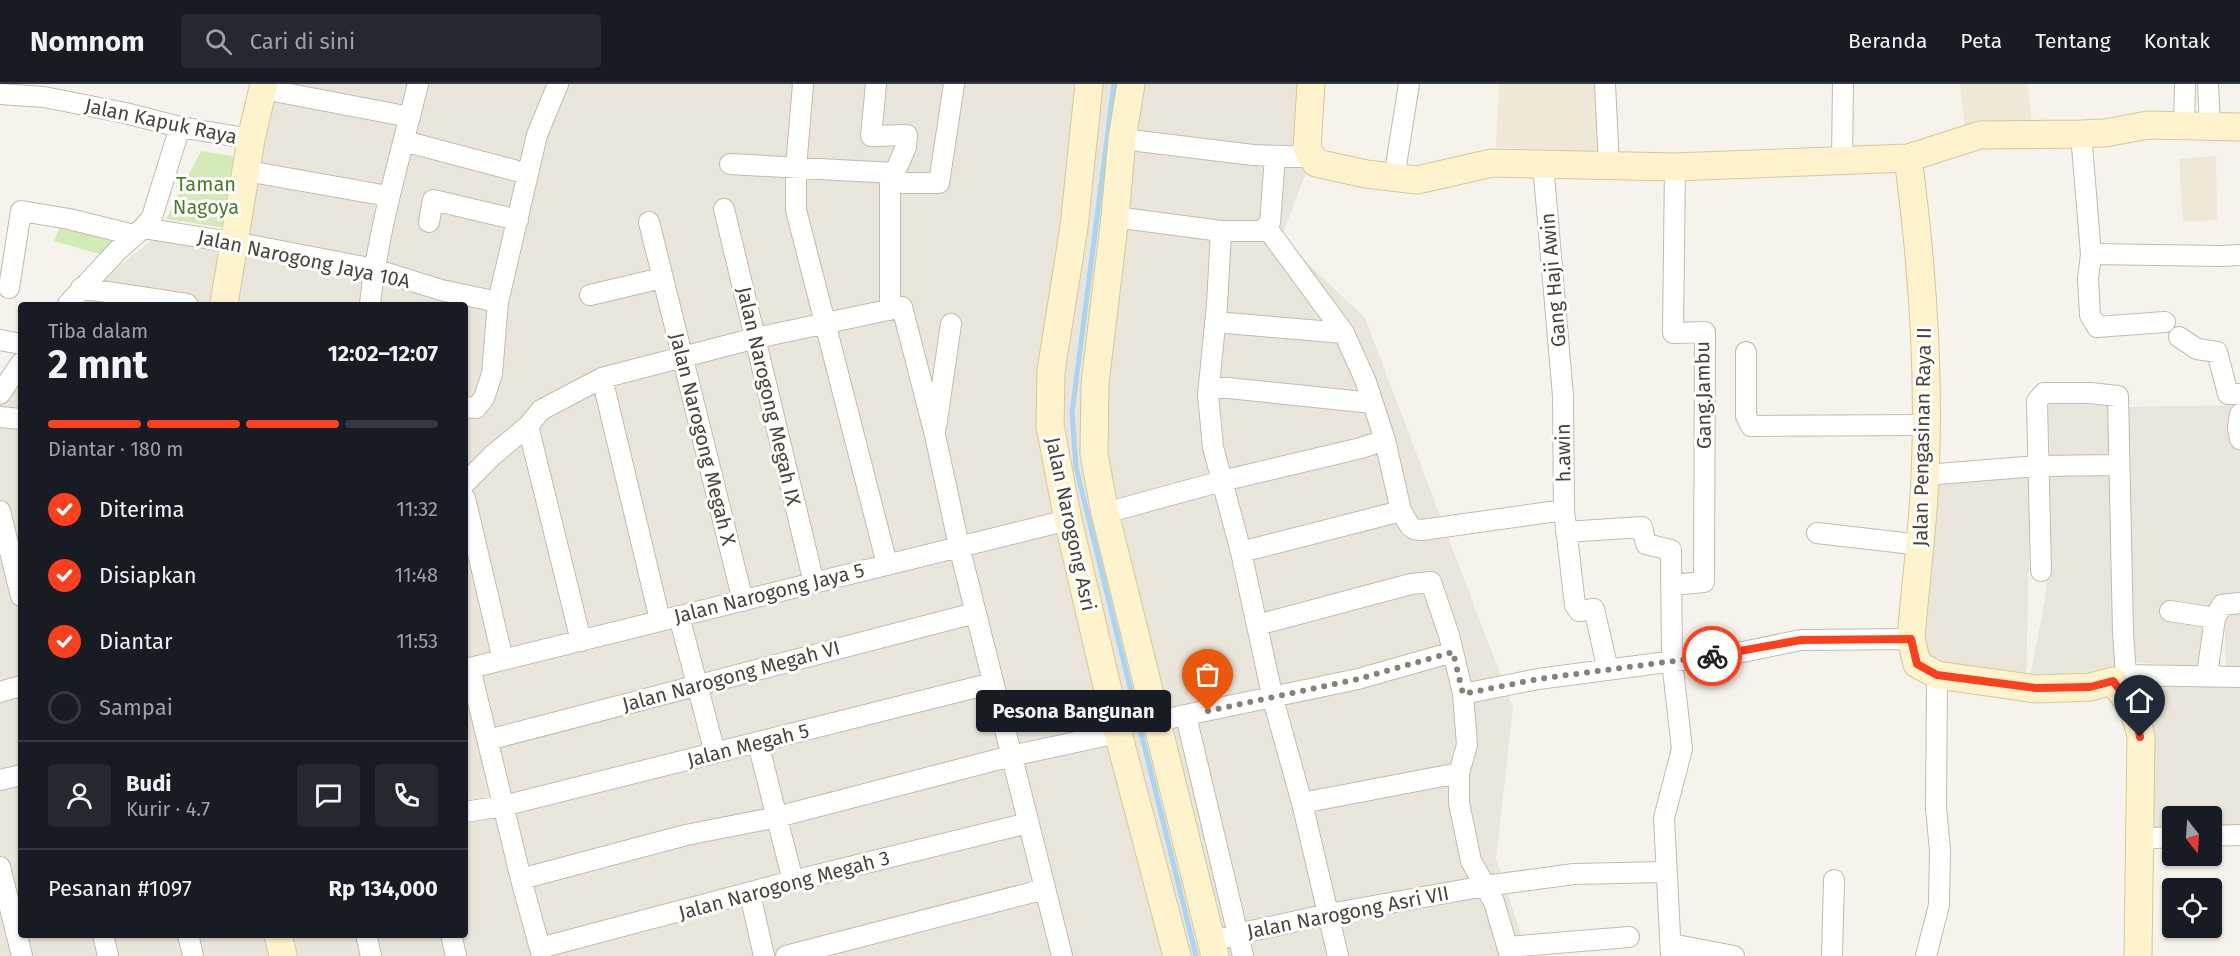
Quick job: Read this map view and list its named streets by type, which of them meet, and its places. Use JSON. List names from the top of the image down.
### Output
{
  "streets": {
    "street": [
      "Jalan Kapuk Raya",
      "Jalan Narogong Jaya 10A",
      "Gang Haji Awin",
      "Gang.Jambu",
      "Jalan Narogong Megah IX",
      "Jalan Pengasinan Raya II",
      "Jalan Narogong Megah X",
      "h.awin",
      "Jalan Narogong Asri",
      "Jalan Narogong Jaya 5",
      "Jalan Narogong Megah VI",
      "Jalan Megah 5",
      "Jalan Narogong Megah 3",
      "Jalan Narogong Asri VII"
    ]
  },
  "crossings": [
    ["Gang Haji Awin", "h.awin"],
    ["Jalan Narogong Megah IX", "Jalan Narogong Jaya 5"],
    ["Jalan Narogong Megah X", "Jalan Narogong Jaya 5"],
    ["Jalan Narogong Asri", "Jalan Narogong Jaya 5"],
    ["Jalan Narogong Asri", "Jalan Narogong Asri VII"],
    ["Jalan Narogong Jaya 5", "Jalan Narogong Megah VI"]
  ],
  "parks": ["Taman Nagoya"],
  "places": ["Pesona Bangunan"],
  "north": "bottom",
  "page": {
    "header": "Nomnom",
    "search": "Cari di sini",
    "nav": [
      "Beranda",
      "Peta",
      "Tentang",
      "Kontak"
    ],
    "heading": ["2 mnt", "Tiba dalam", "12:02–12:07"],
    "panel": [
      "Budi",
      "Kurir · 4.7",
      "Pesanan #1097",
      "Rp 134,000"
    ],
    "bar": "Diantar · 180 m",
    "list": [
      ["Diterima", "11:32"],
      ["Disiapkan", "11:48"],
      ["Diantar", "11:53"],
      "Sampai"
    ],
    "bubble": "Pesona Bangunan"
  }
}
